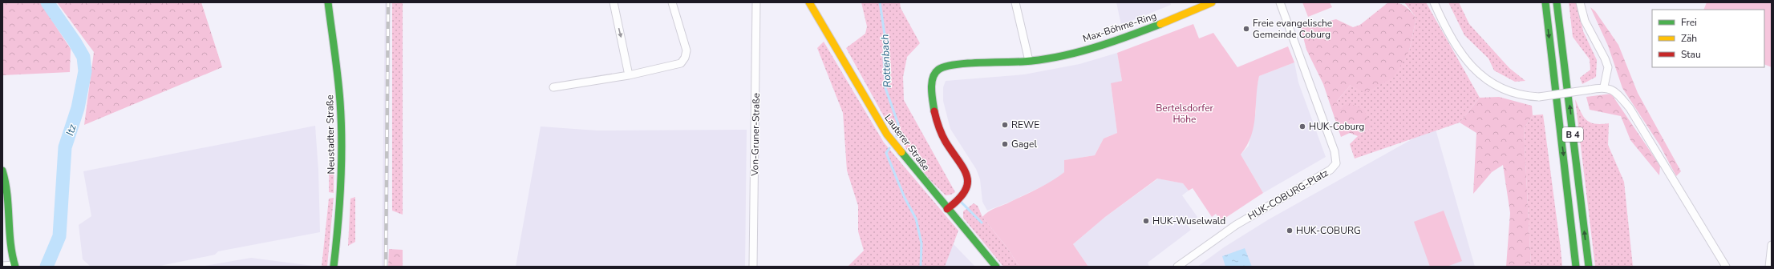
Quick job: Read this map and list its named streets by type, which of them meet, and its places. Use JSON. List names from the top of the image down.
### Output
{
  "streets": {
    "main road": [
      "Max-Böhme-Ring",
      "Neustadter Straße",
      "B 4",
      "Lauterer Straße"
    ],
    "street": ["Von-Gruner-Straße", "HUK-COBURG-Platz"]
  },
  "crossings": [
    ["Max-Böhme-Ring", "Lauterer Straße"]
  ],
  "water": ["Rottenbach", "Itz"],
  "parks": ["Bertelsdorfer Höhe"],
  "places": [
    "Freie evangelische Gemeinde Coburg",
    "REWE",
    "HUK-Coburg",
    "Gagel",
    "HUK-Wuselwald",
    "HUK-COBURG"
  ],
  "legend": ["Frei", "Zäh", "Stau"]
}
